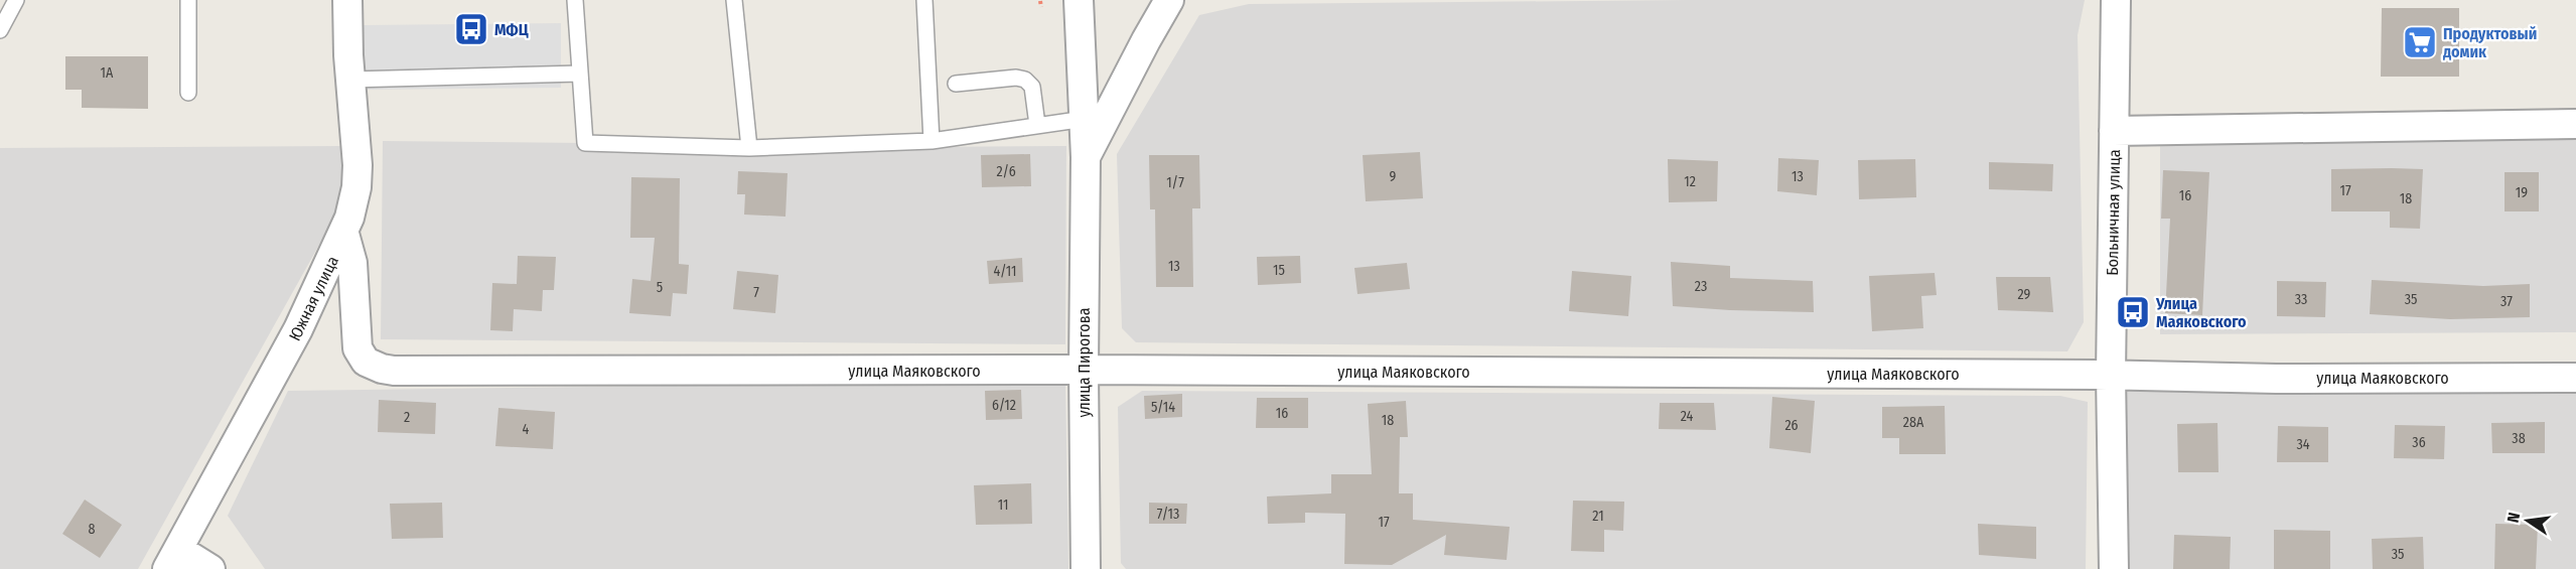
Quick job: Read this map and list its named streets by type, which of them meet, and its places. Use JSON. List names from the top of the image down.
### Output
{
  "streets": {
    "street": [
      "Больничная улица",
      "Южная улица",
      "улица Пирогова",
      "улица Маяковского"
    ]
  },
  "crossings": [
    ["Больничная улица", "улица Маяковского"],
    ["Южная улица", "улица Маяковского"],
    ["улица Пирогова", "улица Маяковского"]
  ],
  "places": {
    "bus stop": ["МФЦ", "Улица Маяковского"],
    "supermarket": ["Продуктовый домик"]
  },
  "house_numbers": [
    "1А",
    "2/6",
    "9",
    "13",
    "12",
    "1/7",
    "17",
    "19",
    "16",
    "18",
    "13",
    "15",
    "4/11",
    "23",
    "5",
    "7",
    "29",
    "33",
    "35",
    "37",
    "6/12",
    "5/14",
    "16",
    "24",
    "2",
    "18",
    "28А",
    "26",
    "4",
    "38",
    "36",
    "34",
    "11",
    "7/13",
    "21",
    "17",
    "8",
    "35"
  ],
  "north": "left"
}
